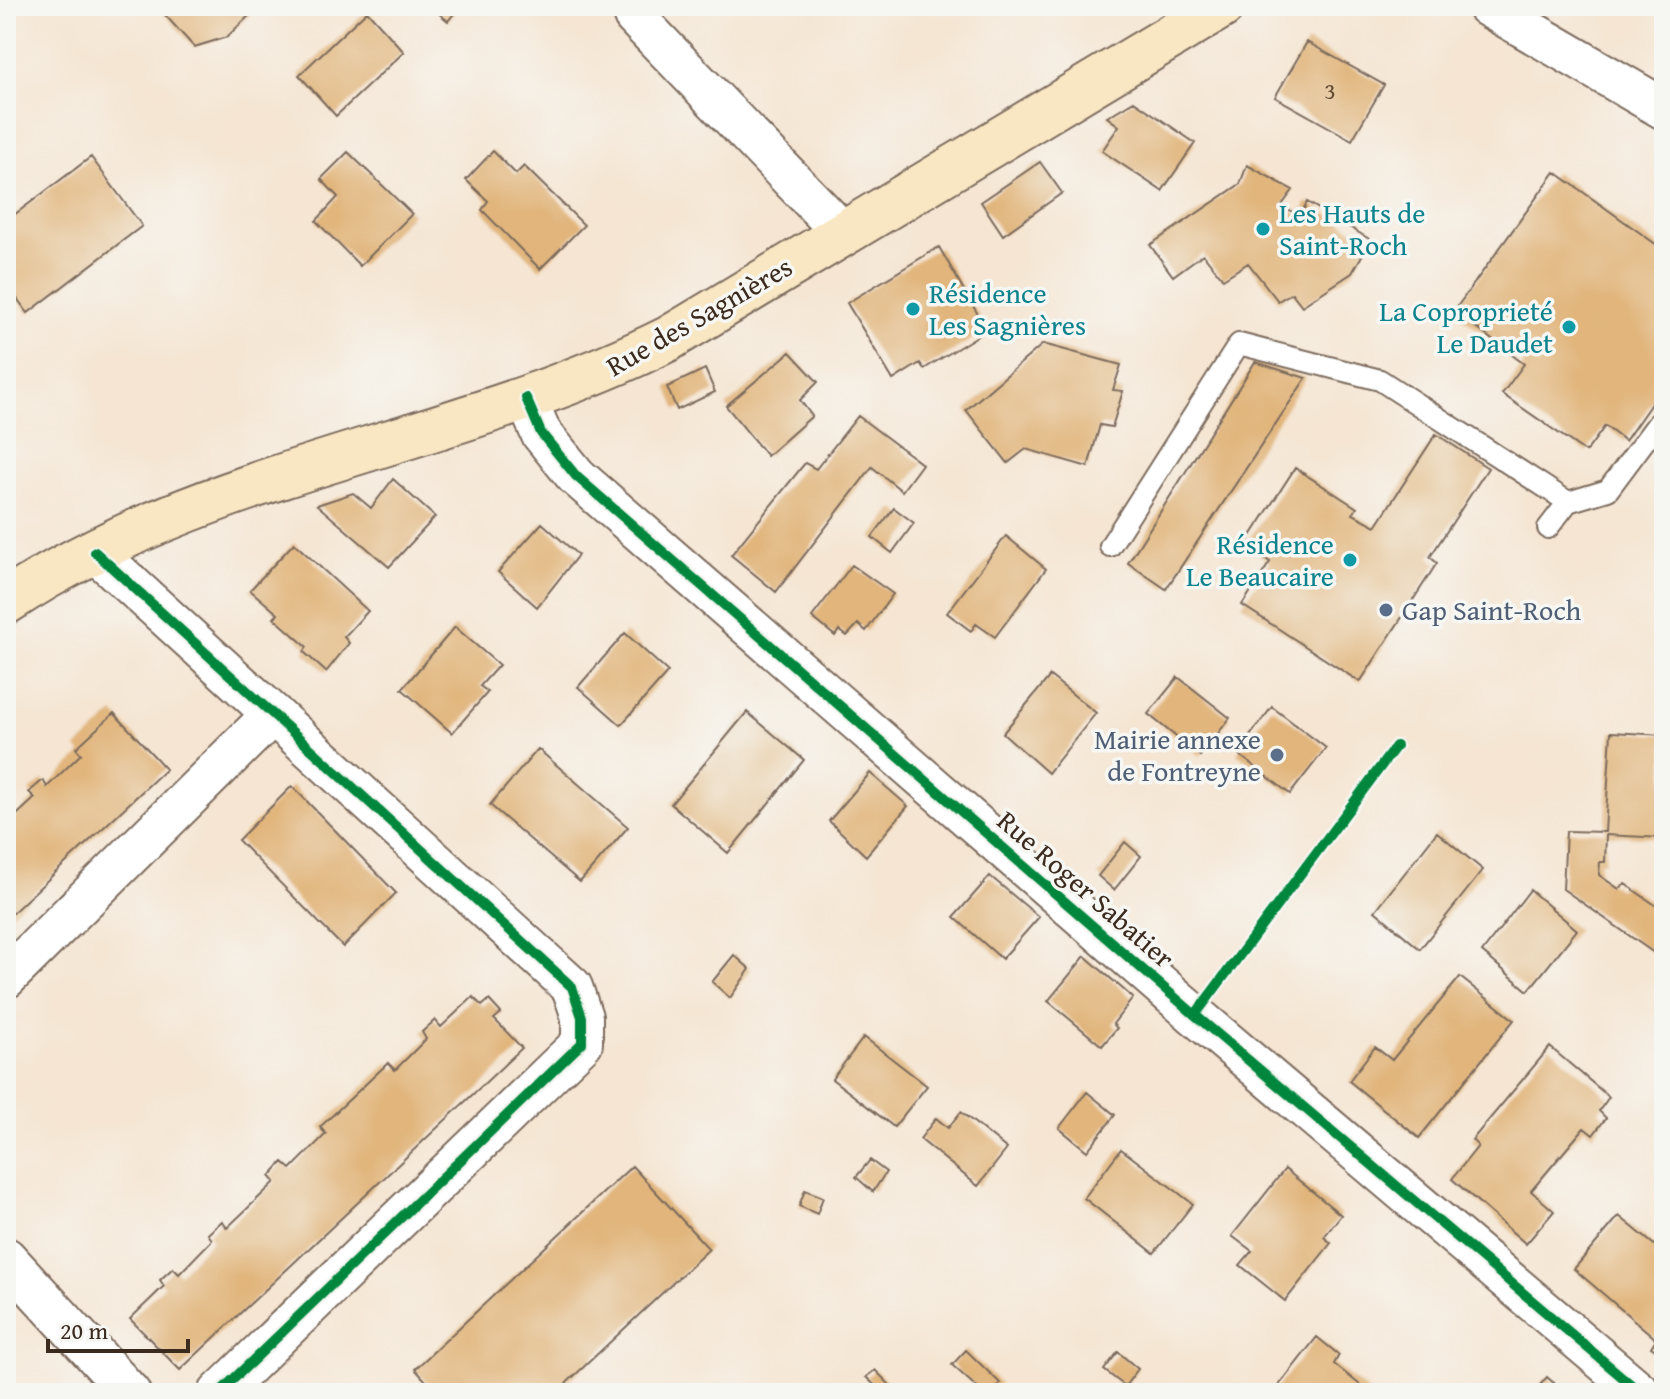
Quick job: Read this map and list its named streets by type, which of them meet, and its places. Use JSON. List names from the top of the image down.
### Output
{
  "streets": {
    "main road": ["Rue des Sagnières"],
    "street": ["Rue Roger Sabatier"]
  },
  "crossings": [
    ["Rue des Sagnières", "Rue Roger Sabatier"]
  ],
  "places": [
    "Les Hauts de Saint-Roch",
    "Résidence Les Sagnières",
    "La Coproprieté Le Daudet",
    "Résidence Le Beaucaire",
    "Gap Saint-Roch",
    "Mairie annexe de Fontreyne"
  ],
  "house_numbers": ["3"],
  "scale_bar": "20 m"
}
